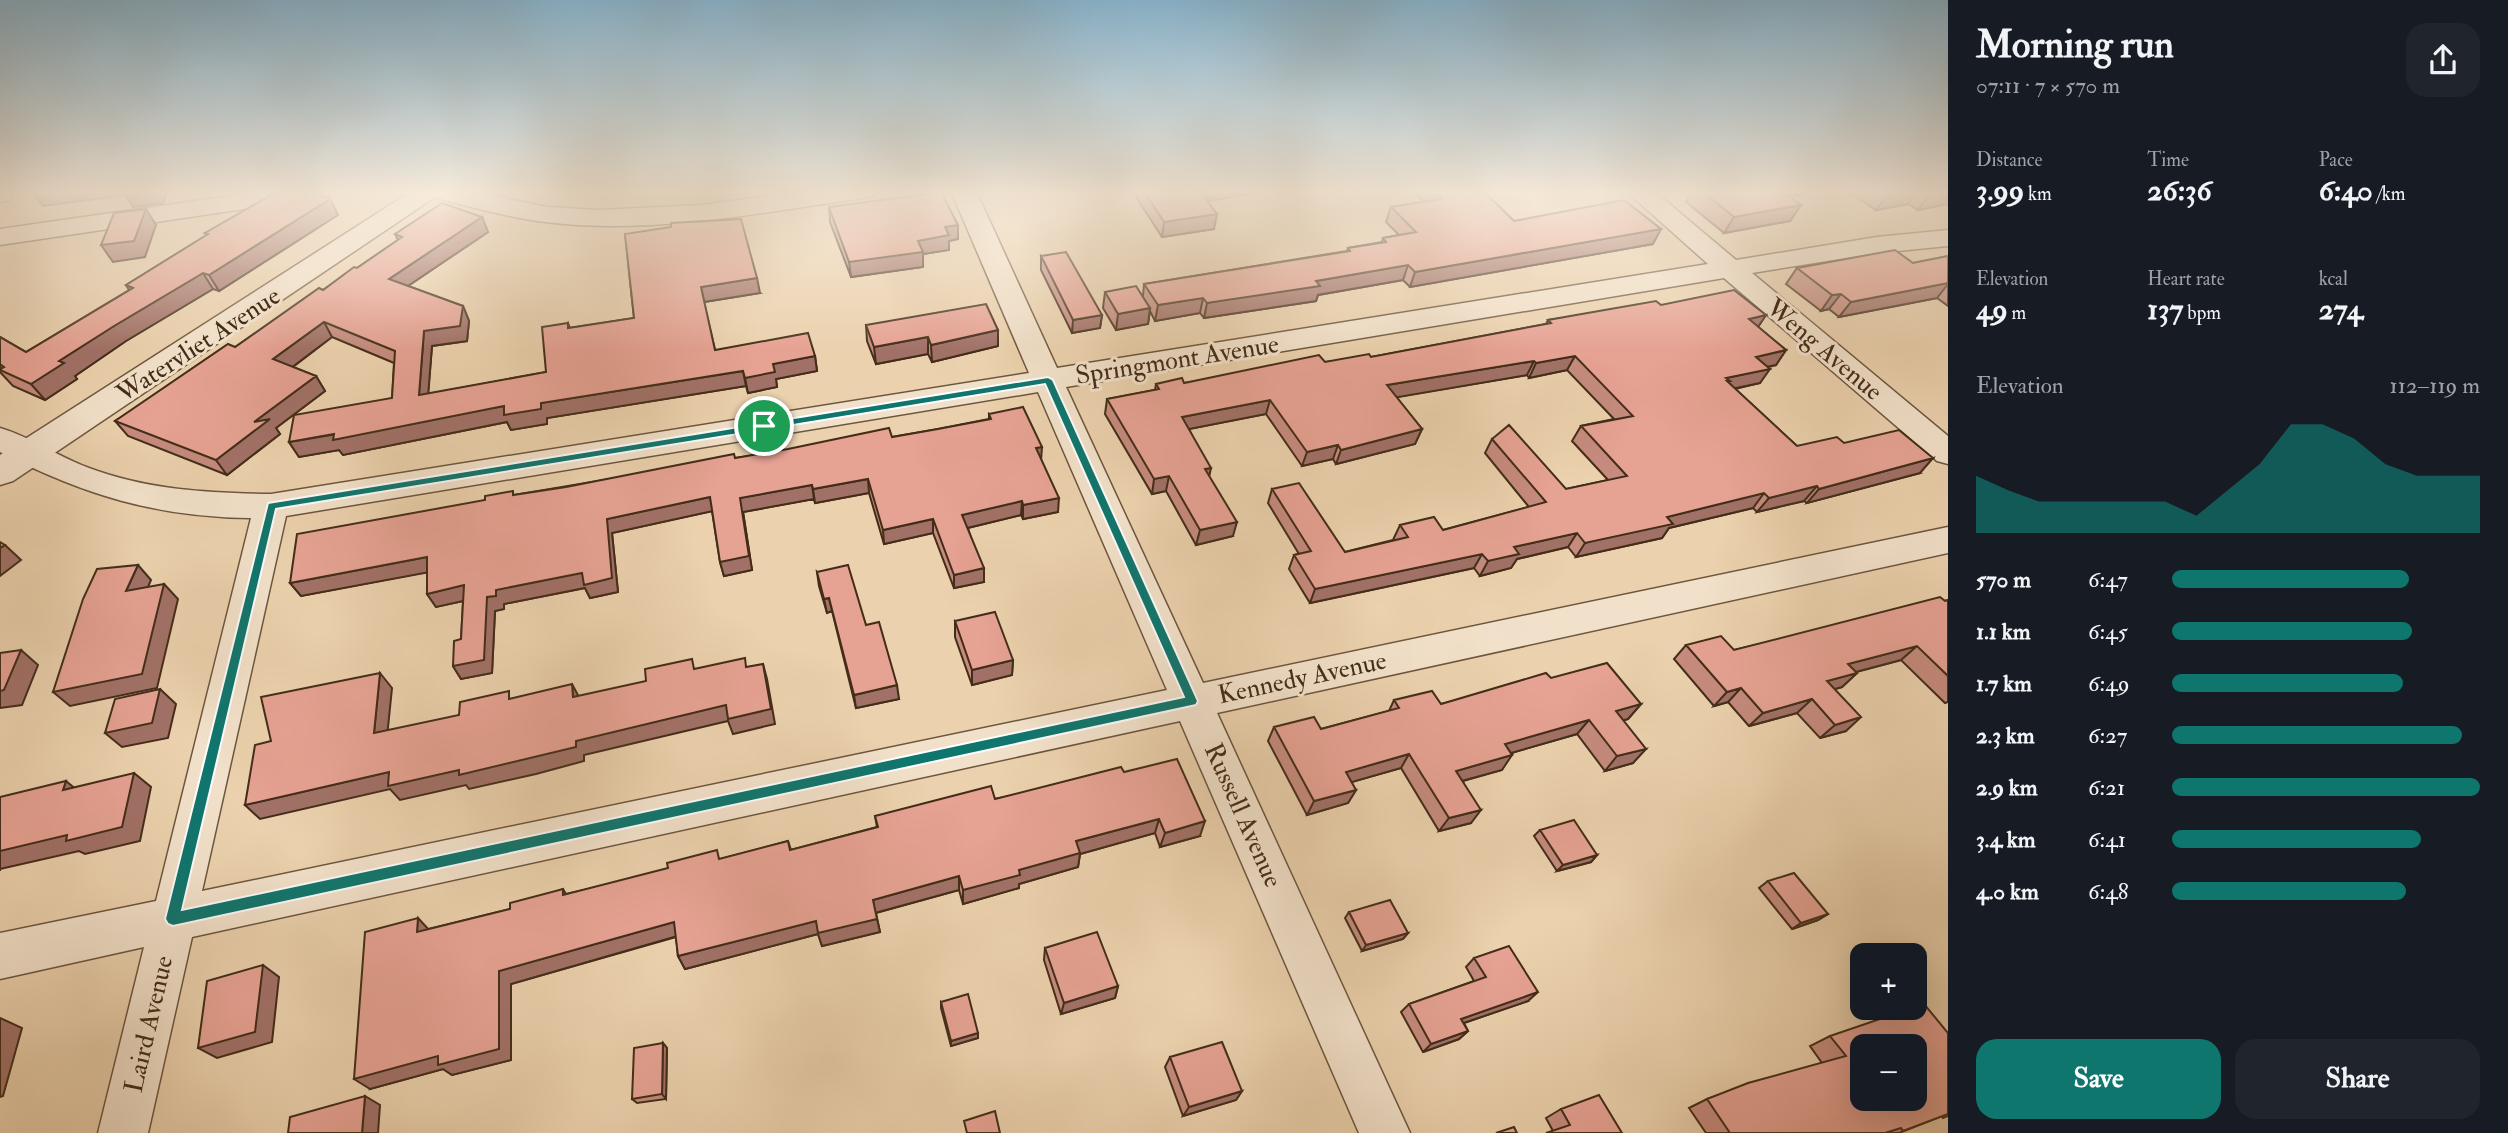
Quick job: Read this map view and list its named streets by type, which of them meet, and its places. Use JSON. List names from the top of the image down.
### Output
{
  "streets": {
    "street": [
      "Watervliet Avenue",
      "Weng Avenue",
      "Springmont Avenue",
      "Kennedy Avenue",
      "Russell Avenue",
      "Laird Avenue"
    ]
  },
  "crossings": [
    ["Watervliet Avenue", "Springmont Avenue"],
    ["Weng Avenue", "Springmont Avenue"],
    ["Springmont Avenue", "Russell Avenue"],
    ["Springmont Avenue", "Laird Avenue"],
    ["Kennedy Avenue", "Russell Avenue"],
    ["Kennedy Avenue", "Laird Avenue"]
  ],
  "page": {
    "heading": ["Morning run", "07:11 · 7 × 570 m"],
    "stats": [
      ["Distance", "3.99 km"],
      ["Time", "26:36"],
      ["Pace", "6:40 /km"],
      ["Elevation", "49 m"],
      ["Heart rate", "137 bpm"],
      ["kcal", "274"]
    ],
    "chart": ["Elevation", "112–119 m"],
    "list": [
      {
        "name": "570 m",
        "note": "6:47"
      },
      {
        "name": "1.1 km",
        "note": "6:45"
      },
      {
        "name": "1.7 km",
        "note": "6:49"
      },
      {
        "name": "2.3 km",
        "note": "6:27"
      },
      {
        "name": "2.9 km",
        "note": "6:21"
      },
      {
        "name": "3.4 km",
        "note": "6:41"
      },
      {
        "name": "4.0 km",
        "note": "6:48"
      }
    ],
    "map_buttons": ["+", "−"],
    "buttons": ["Save", "Share"]
  }
}
